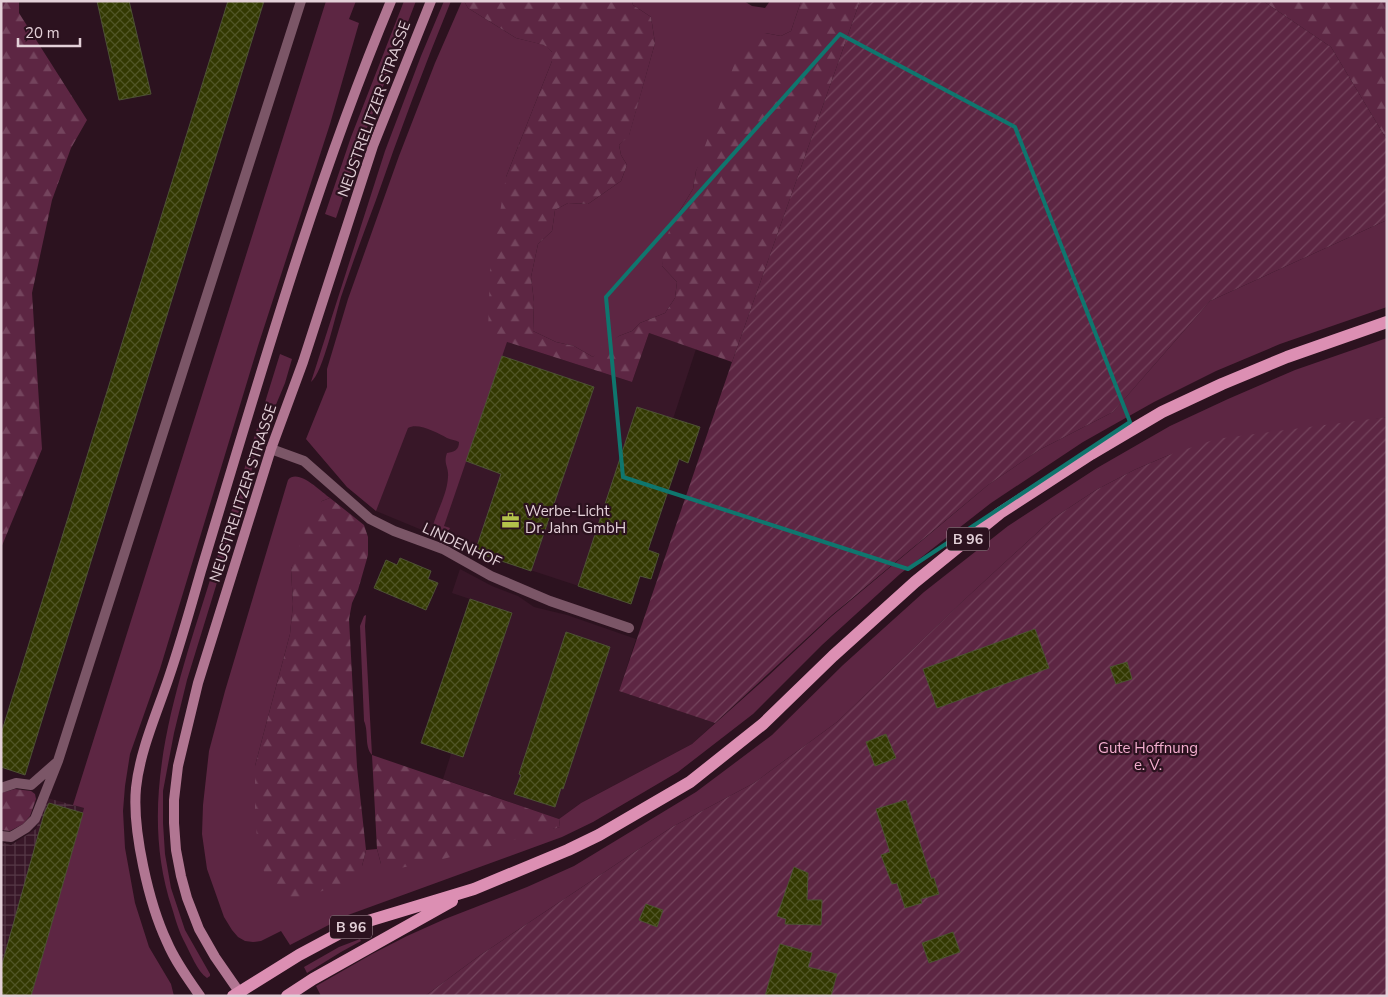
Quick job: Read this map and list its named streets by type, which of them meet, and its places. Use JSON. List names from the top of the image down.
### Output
{
  "streets": {
    "main road": ["NEUSTRELITZER STRASSE", "B 96"],
    "street": ["LINDENHOF"]
  },
  "crossings": [
    ["NEUSTRELITZER STRASSE", "B 96"],
    ["NEUSTRELITZER STRASSE", "LINDENHOF"]
  ],
  "parks": ["Gute Hoffnung e. V."],
  "places": {
    "office": ["Werbe-Licht Dr. Jahn GmbH"]
  },
  "scale_bar": "20 m"
}
